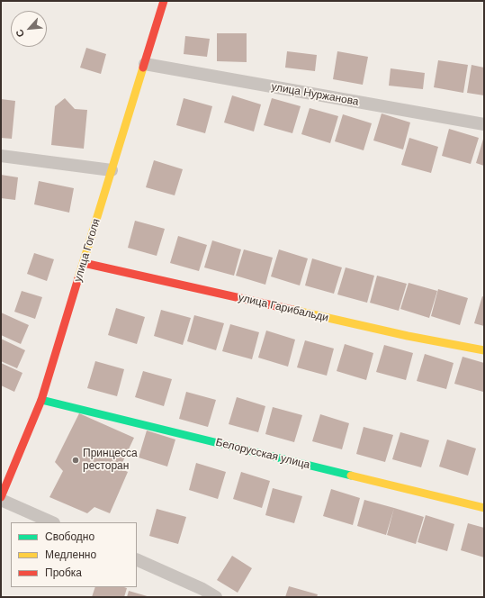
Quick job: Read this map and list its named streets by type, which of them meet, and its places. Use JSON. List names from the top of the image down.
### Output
{
  "streets": {
    "main road": ["улица Гоголя", "улица Гарибальди", "Белорусская улица"],
    "street": ["улица Нуржанова"]
  },
  "crossings": [
    ["улица Нуржанова", "улица Гоголя"],
    ["улица Гоголя", "улица Гарибальди"],
    ["улица Гоголя", "Белорусская улица"]
  ],
  "places": ["Принцесса ресторан"],
  "legend": ["Свободно", "Медленно", "Пробка"],
  "north": "bottom left"
}
